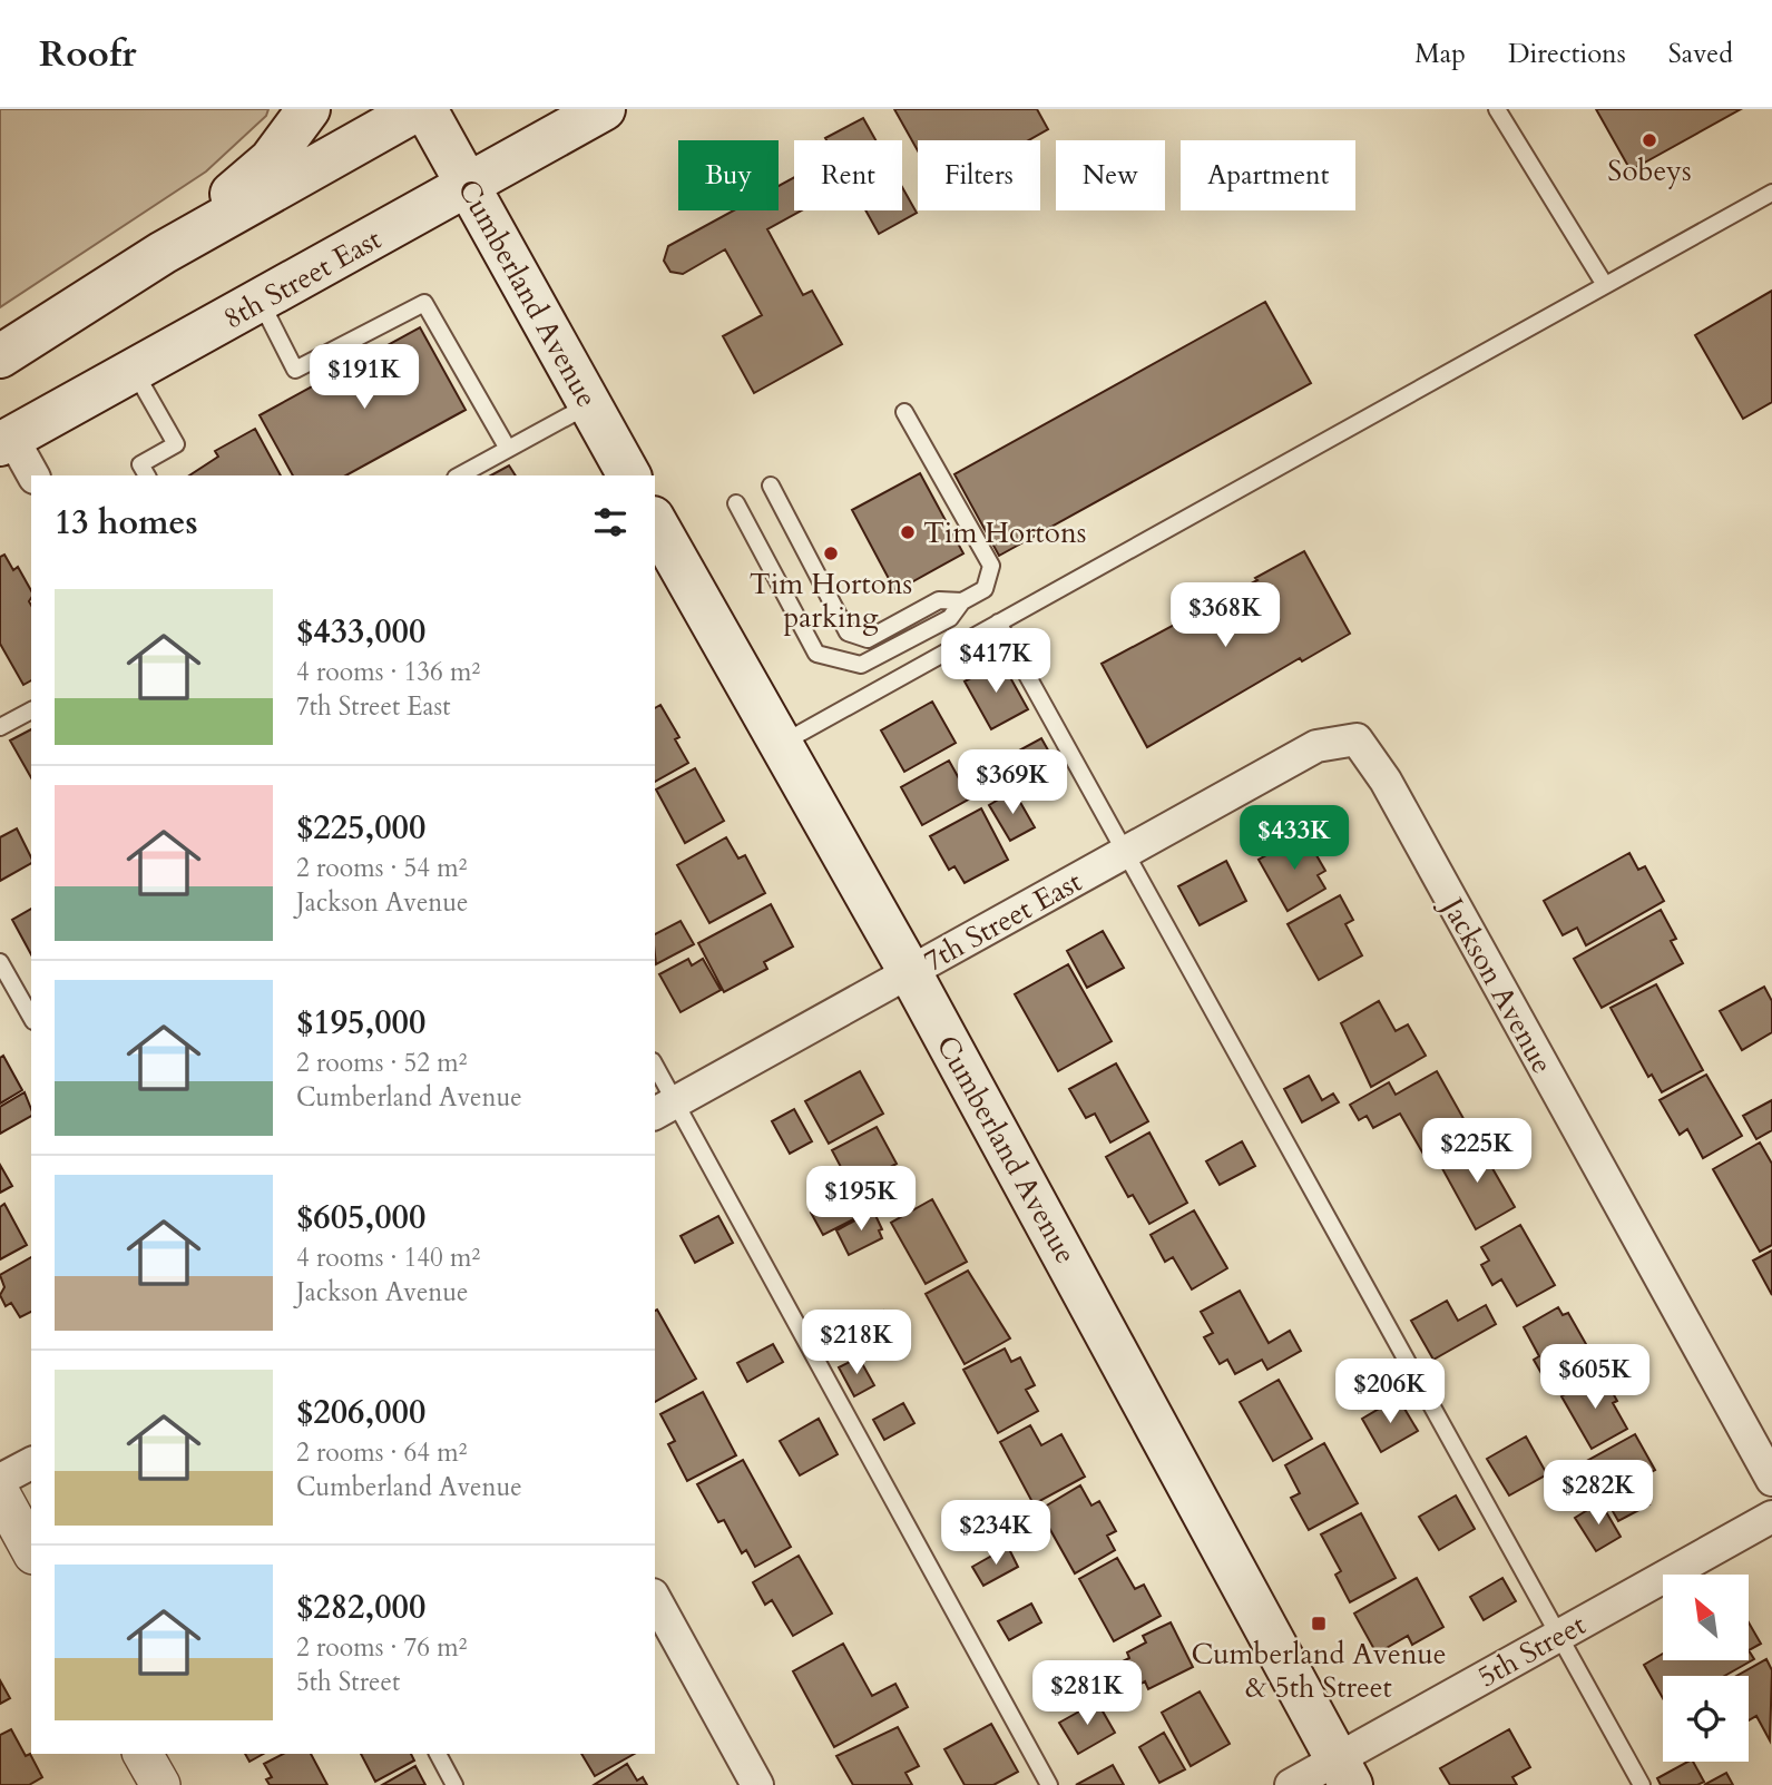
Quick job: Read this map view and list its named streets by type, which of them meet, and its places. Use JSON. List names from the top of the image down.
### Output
{
  "streets": {
    "main road": ["8th Street East", "Cumberland Avenue"],
    "street": ["7th Street East", "Jackson Avenue", "5th Street"]
  },
  "crossings": [
    ["8th Street East", "Cumberland Avenue"],
    ["Cumberland Avenue", "7th Street East"],
    ["Cumberland Avenue", "5th Street"],
    ["7th Street East", "Jackson Avenue"]
  ],
  "places": {
    "other": ["Sobeys", "Tim Hortons", "Tim Hortons parking"],
    "transit": ["Cumberland Avenue & 5th Street"]
  },
  "north": "top left",
  "page": {
    "header": "Roofr",
    "nav": ["Map", "Directions", "Saved"],
    "chip": [
      "Buy",
      "Rent",
      "Filters",
      "New",
      "Apartment"
    ],
    "price": [
      "$191K",
      "$368K",
      "$417K",
      "$369K",
      "$433K",
      "$225K",
      "$195K",
      "$218K",
      "$605K",
      "$206K",
      "$282K",
      "$234K",
      "$281K"
    ],
    "heading": "13 homes",
    "list": [
      {
        "name": "$433,000",
        "note": "4 rooms · 136 m² · 7th Street East"
      },
      {
        "name": "$225,000",
        "note": "2 rooms · 54 m² · Jackson Avenue"
      },
      {
        "name": "$195,000",
        "note": "2 rooms · 52 m² · Cumberland Avenue"
      },
      {
        "name": "$605,000",
        "note": "4 rooms · 140 m² · Jackson Avenue"
      },
      {
        "name": "$206,000",
        "note": "2 rooms · 64 m² · Cumberland Avenue"
      },
      {
        "name": "$282,000",
        "note": "2 rooms · 76 m² · 5th Street"
      }
    ]
  }
}
